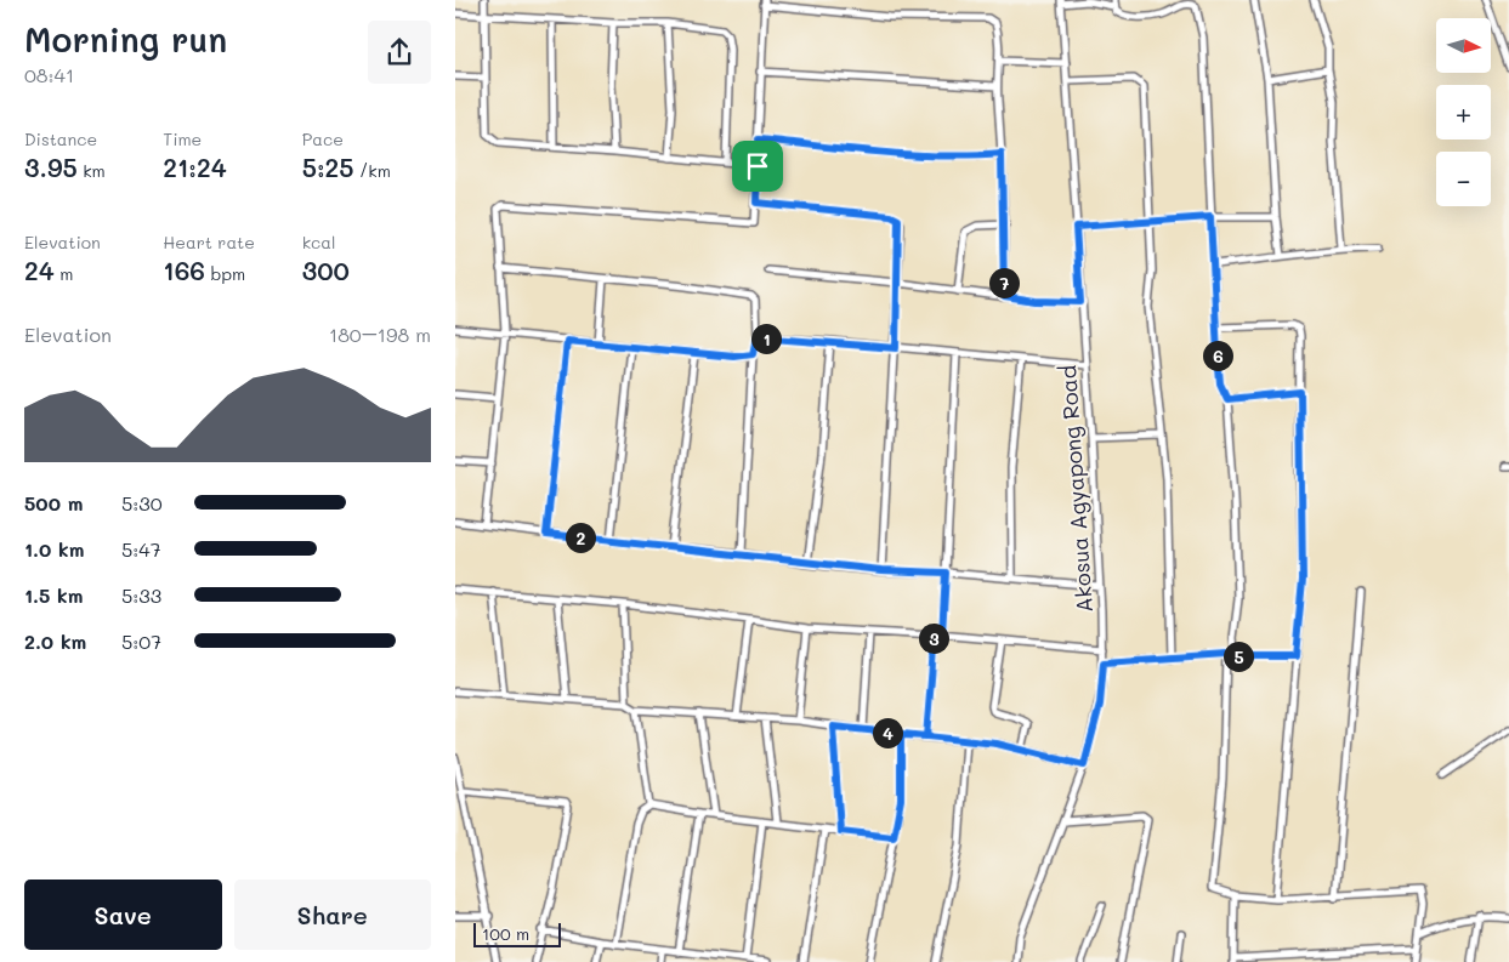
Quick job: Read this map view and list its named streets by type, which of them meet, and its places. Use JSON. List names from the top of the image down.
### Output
{
  "streets": {
    "street": ["Akosua Agyapong Road"]
  },
  "scale_bar": "100 m",
  "north": "right",
  "page": {
    "heading": ["Morning run", "08:41"],
    "map_buttons": ["+", "−"],
    "stats": [
      ["Distance", "3.95 km"],
      ["Time", "21:24"],
      ["Pace", "5:25 /km"],
      ["Elevation", "24 m"],
      ["Heart rate", "166 bpm"],
      ["kcal", "300"]
    ],
    "pins": [
      "7",
      "1",
      "6",
      "2",
      "3",
      "5",
      "4"
    ],
    "chart": ["Elevation", "180–198 m"],
    "list": [
      {
        "name": "500 m",
        "note": "5:30"
      },
      {
        "name": "1.0 km",
        "note": "5:47"
      },
      {
        "name": "1.5 km",
        "note": "5:33"
      },
      {
        "name": "2.0 km",
        "note": "5:07"
      }
    ],
    "buttons": ["Save", "Share"],
    "scale": "100 m"
  }
}
